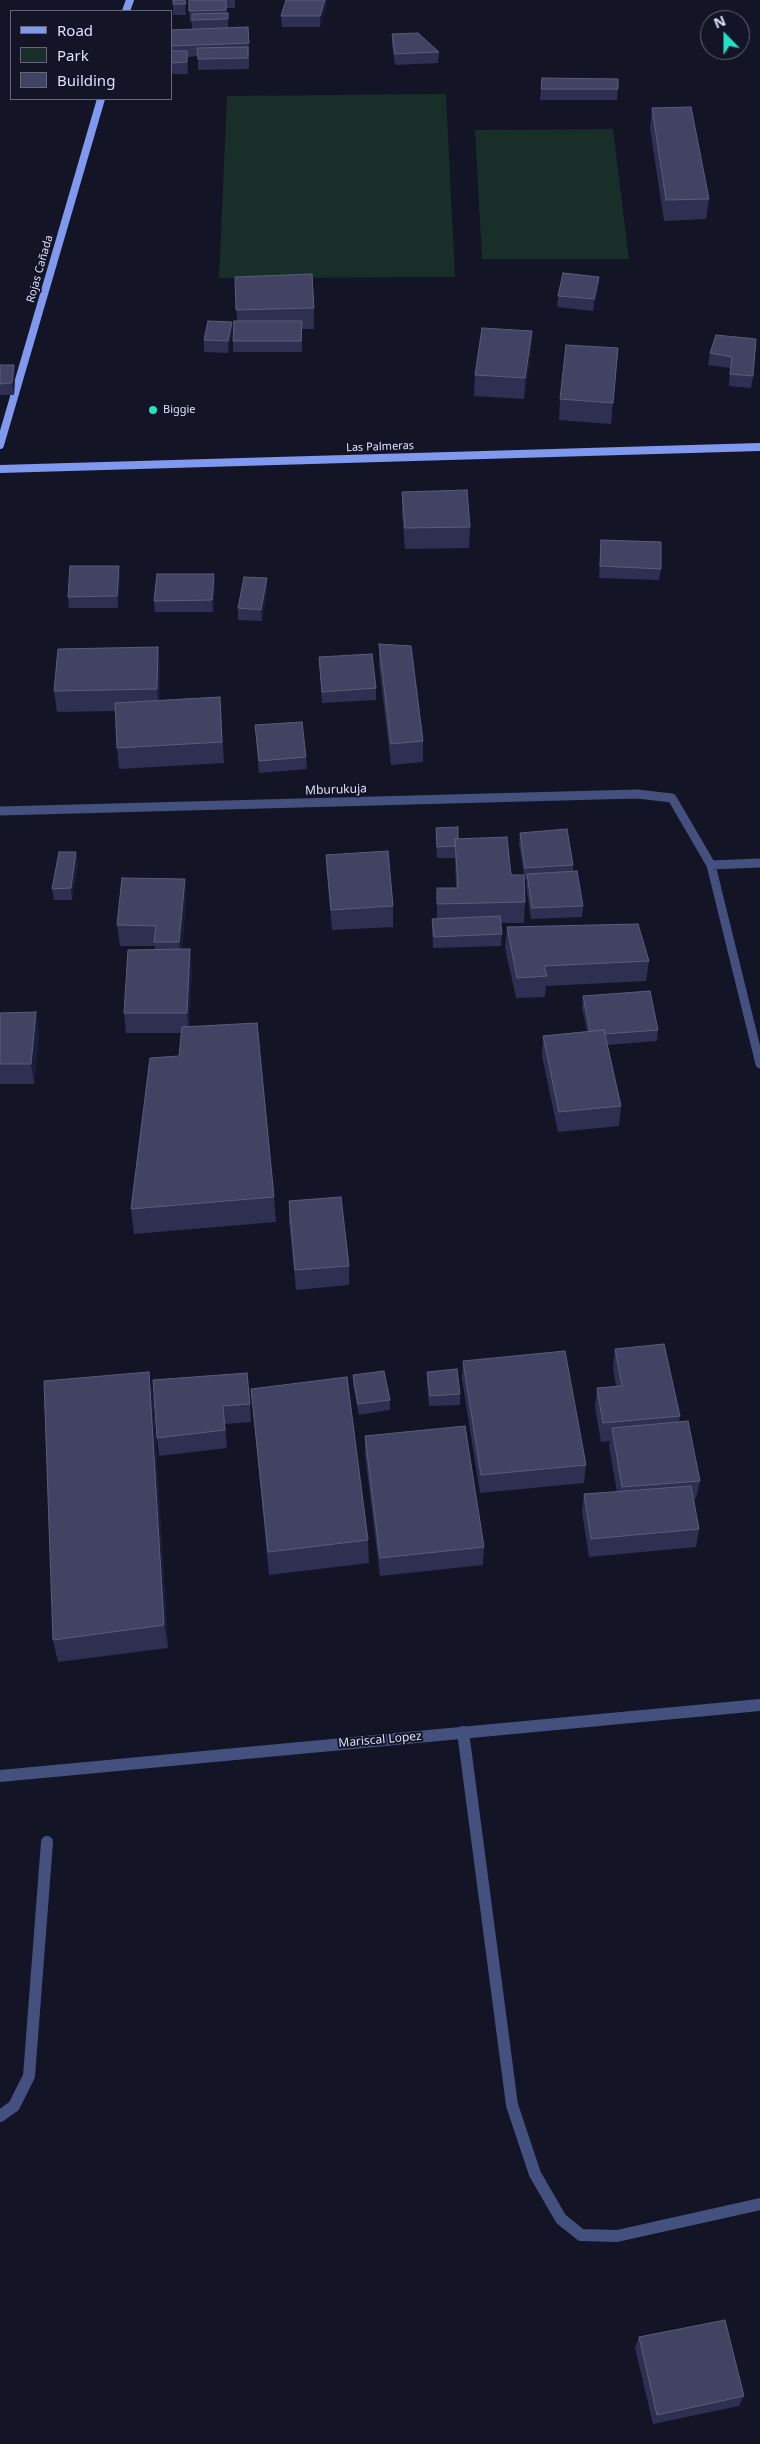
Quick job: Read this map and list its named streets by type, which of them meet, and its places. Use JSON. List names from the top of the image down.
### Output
{
  "streets": {
    "street": [
      "Rojas Cañada",
      "Las Palmeras",
      "Mburukuja",
      "Mariscal Lopez"
    ]
  },
  "places": ["Biggie"],
  "legend": ["Road", "Park", "Building"],
  "north": "top"
}
